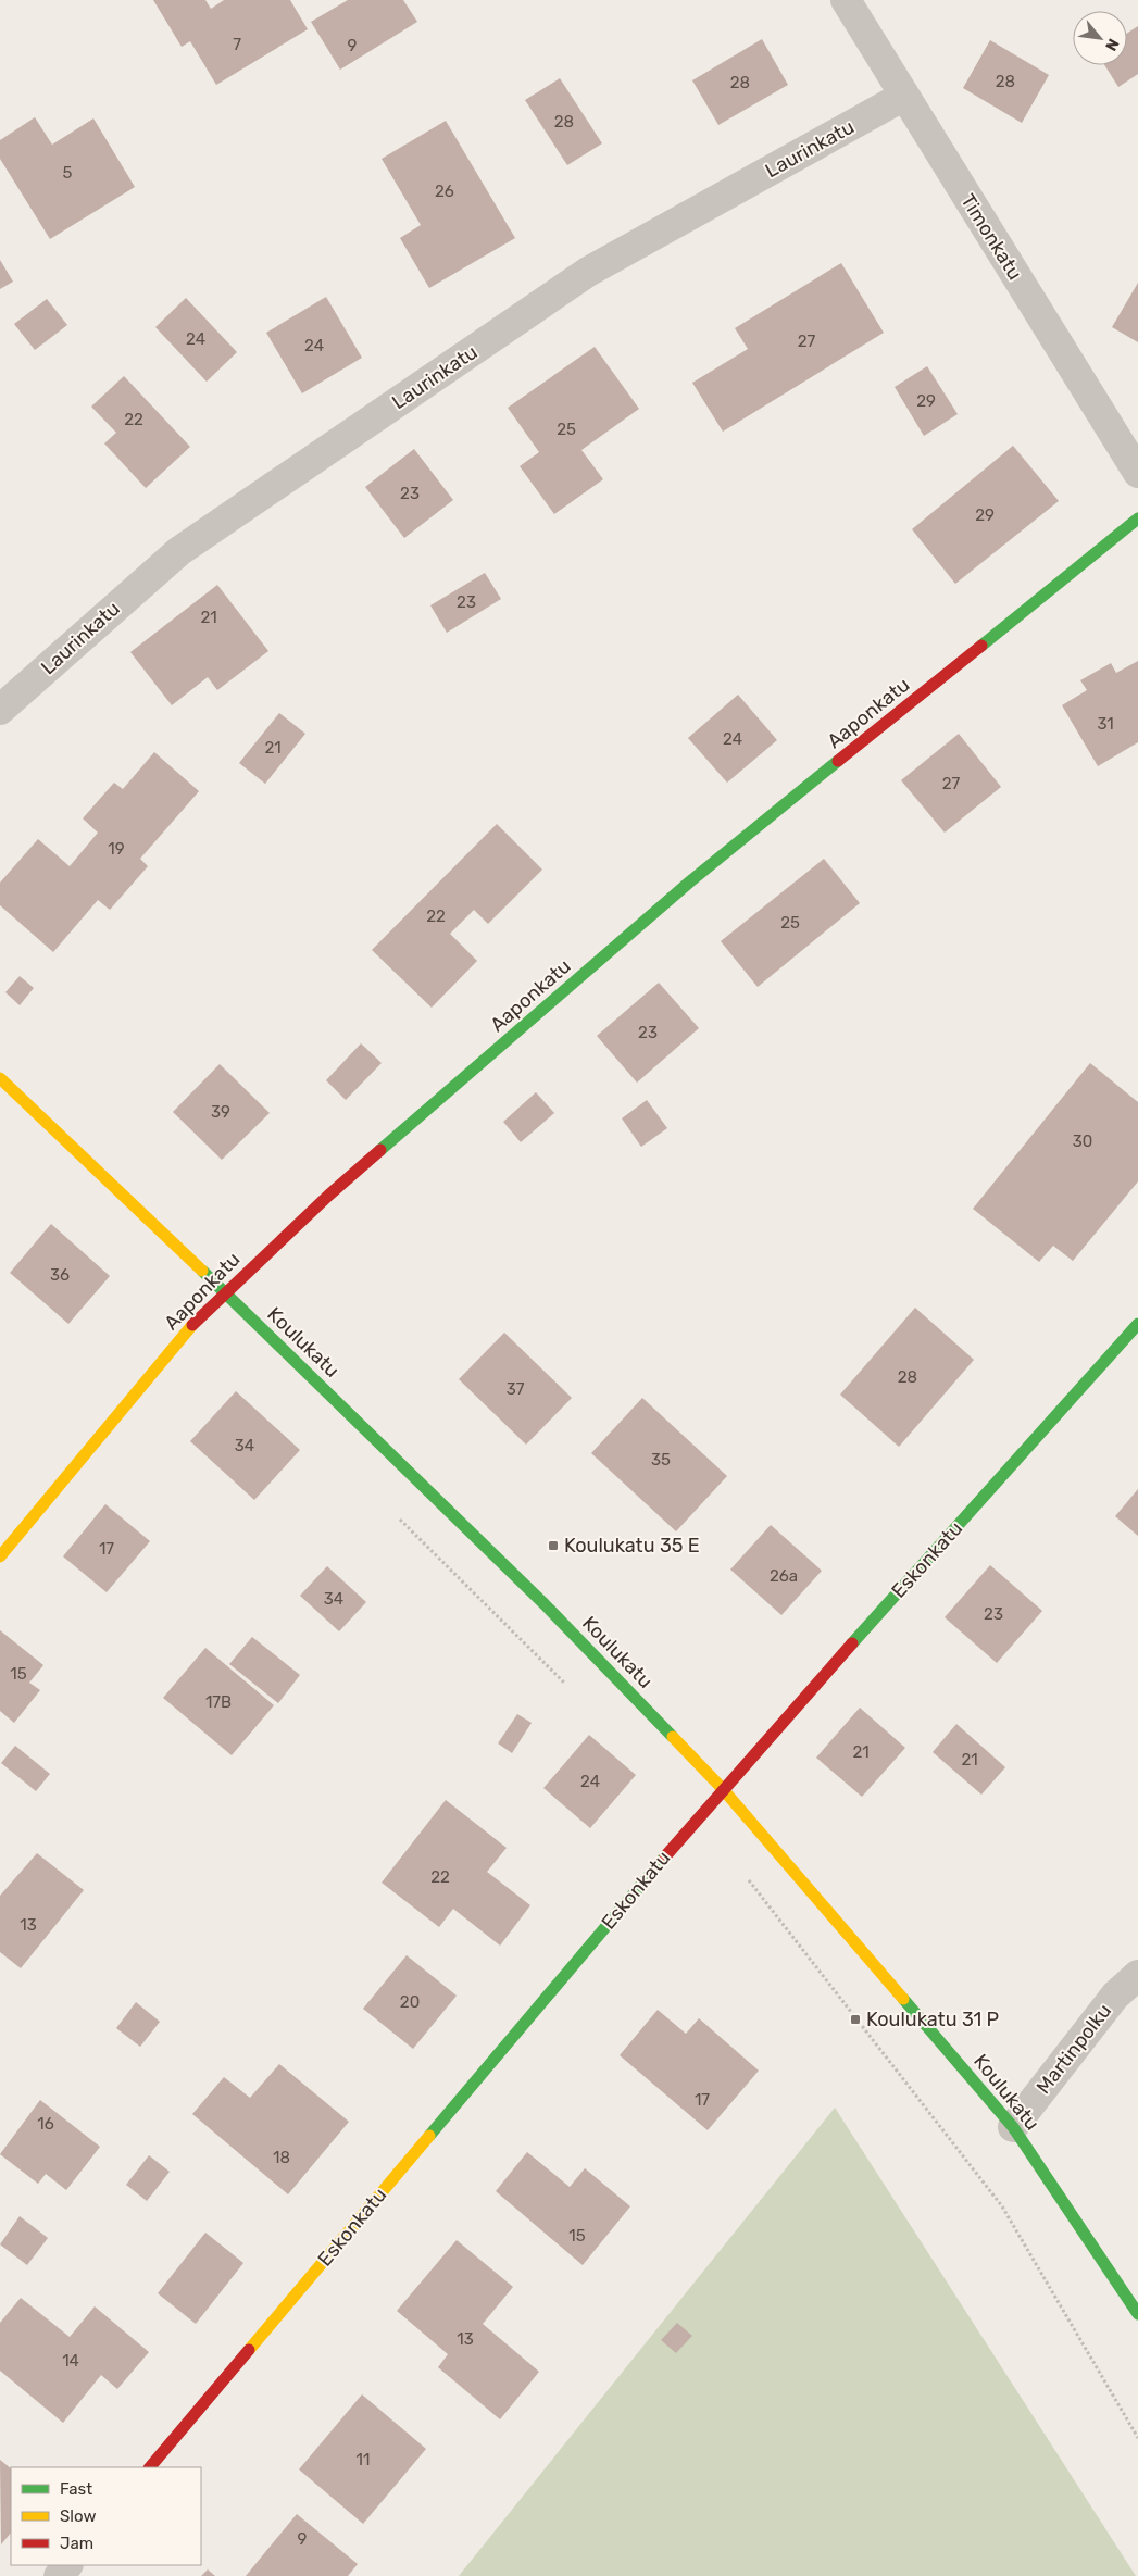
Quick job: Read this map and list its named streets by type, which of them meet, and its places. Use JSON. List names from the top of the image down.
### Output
{
  "streets": {
    "street": [
      "Laurinkatu",
      "Timonkatu",
      "Aaponkatu",
      "Koulukatu",
      "Eskonkatu",
      "Martinpolku"
    ]
  },
  "crossings": [
    ["Laurinkatu", "Timonkatu"],
    ["Aaponkatu", "Koulukatu"],
    ["Koulukatu", "Eskonkatu"],
    ["Koulukatu", "Martinpolku"]
  ],
  "places": {
    "transit": ["Koulukatu 35 E", "Koulukatu 31 P"]
  },
  "house_numbers": [
    "7",
    "9",
    "28",
    "28",
    "28",
    "5",
    "26",
    "24",
    "27",
    "24",
    "29",
    "22",
    "25",
    "23",
    "29",
    "23",
    "21",
    "31",
    "24",
    "21",
    "27",
    "19",
    "22",
    "25",
    "23",
    "39",
    "30",
    "36",
    "28",
    "37",
    "34",
    "35",
    "17",
    "26a",
    "34",
    "23",
    "15",
    "17B",
    "21",
    "21",
    "24",
    "22",
    "13",
    "20",
    "17",
    "16",
    "18",
    "15",
    "13",
    "14",
    "11",
    "9"
  ],
  "legend": ["Fast", "Slow", "Jam"],
  "north": "bottom right"
}
